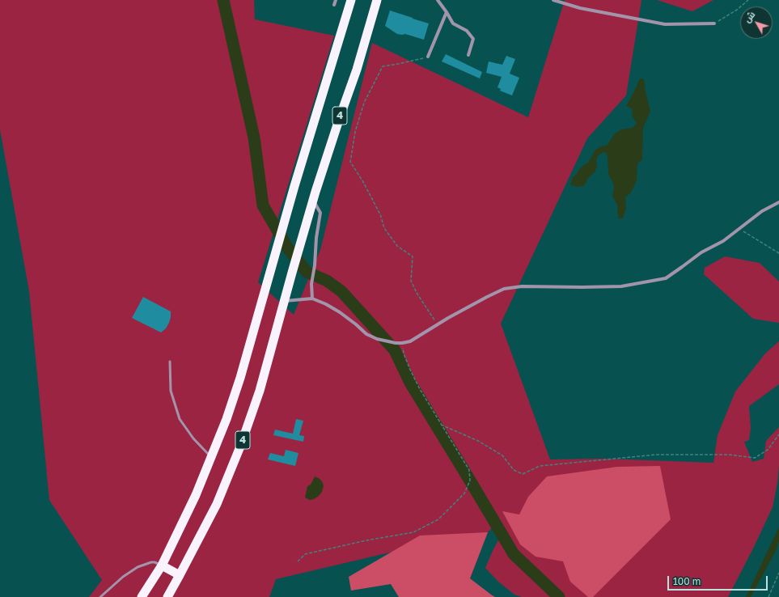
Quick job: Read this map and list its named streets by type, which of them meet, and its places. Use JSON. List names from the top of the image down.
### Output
{
  "streets": {
    "highway": ["4"]
  },
  "scale_bar": "100 m",
  "north": "top left"
}
